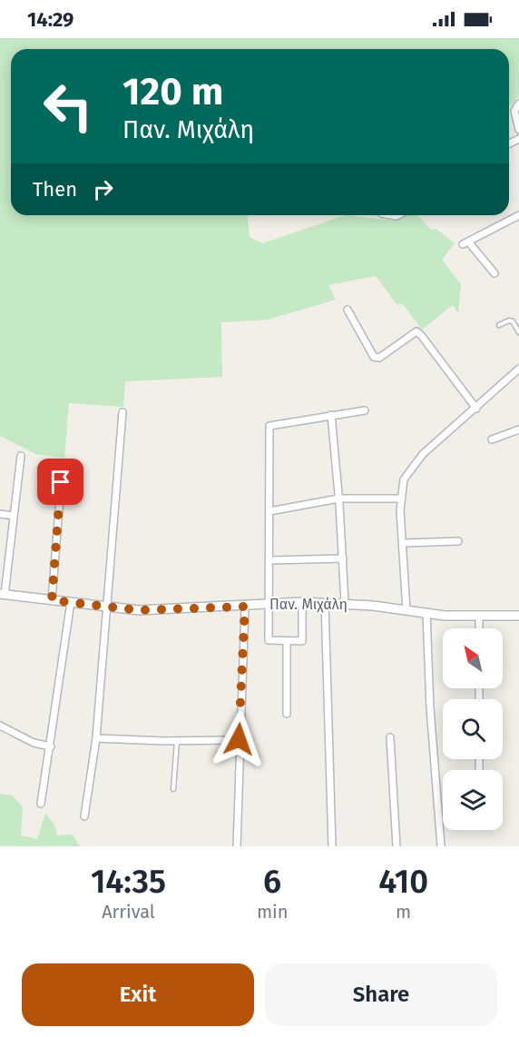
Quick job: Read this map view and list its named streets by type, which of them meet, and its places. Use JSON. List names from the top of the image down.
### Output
{
  "streets": {
    "street": ["Παν. Μιχάλη"]
  },
  "north": "top left",
  "page": {
    "status": "14:29",
    "turn": ["120 m", "Παν. Μιχάλη"],
    "then": "Then",
    "eta": [
      "14:35",
      "Arrival",
      "6",
      "min",
      "410",
      "m"
    ],
    "buttons": ["Exit", "Share"]
  }
}
